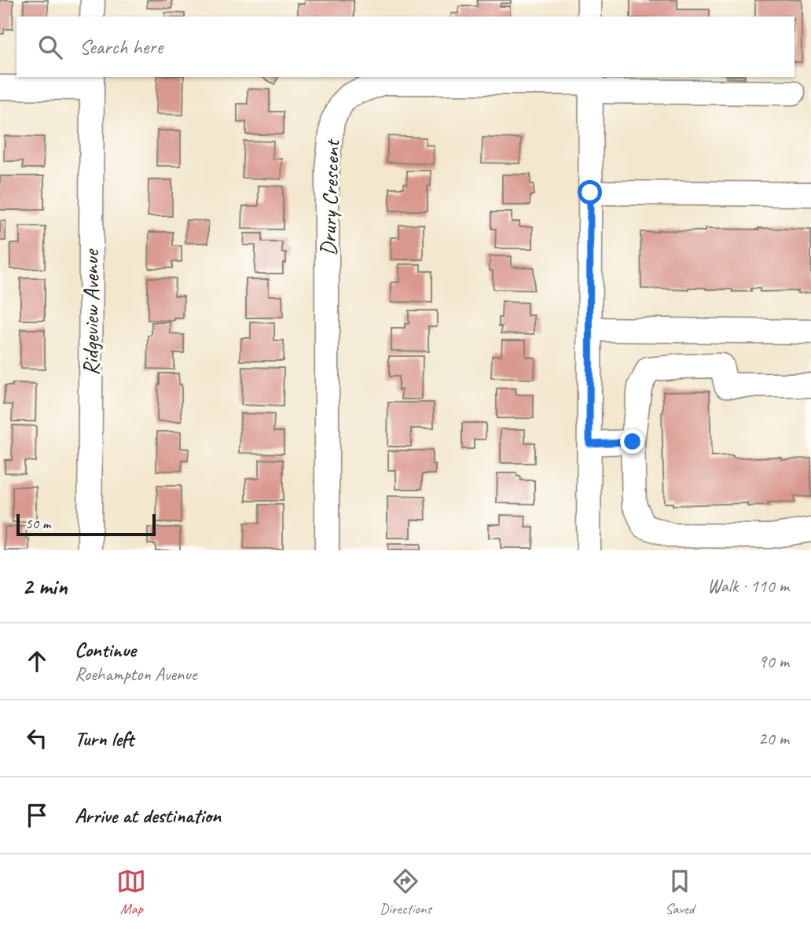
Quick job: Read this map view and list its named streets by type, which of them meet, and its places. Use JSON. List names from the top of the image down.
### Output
{
  "streets": {
    "street": ["Drury Crescent", "Ridgeview Avenue"]
  },
  "scale_bar": "50 m",
  "page": {
    "search": "Search here",
    "scale": "50 m",
    "heading": ["2 min", "Walk · 110 m"],
    "list": [
      ["Continue", "Roehampton Avenue", "90 m"],
      ["Turn left", "20 m"],
      "Arrive at destination"
    ],
    "nav": ["Map", "Directions", "Saved"]
  }
}
